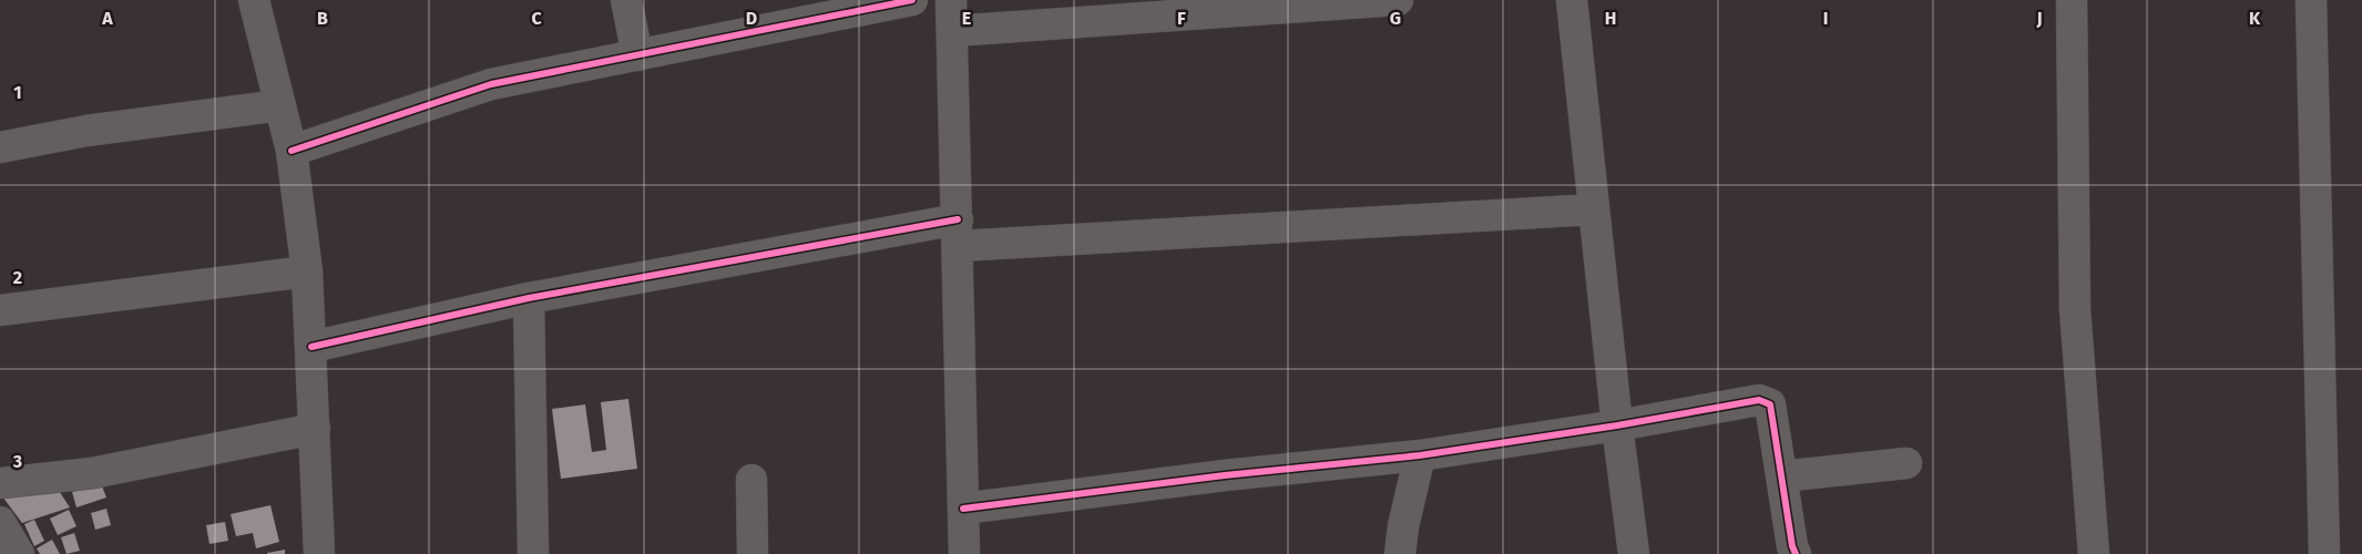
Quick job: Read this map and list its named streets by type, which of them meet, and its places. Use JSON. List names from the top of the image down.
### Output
{
  "grid": {
    "columns": [
      "A",
      "B",
      "C",
      "D",
      "E",
      "F",
      "G",
      "H",
      "I",
      "J",
      "K"
    ],
    "rows": ["1", "2", "3"]
  }
}
